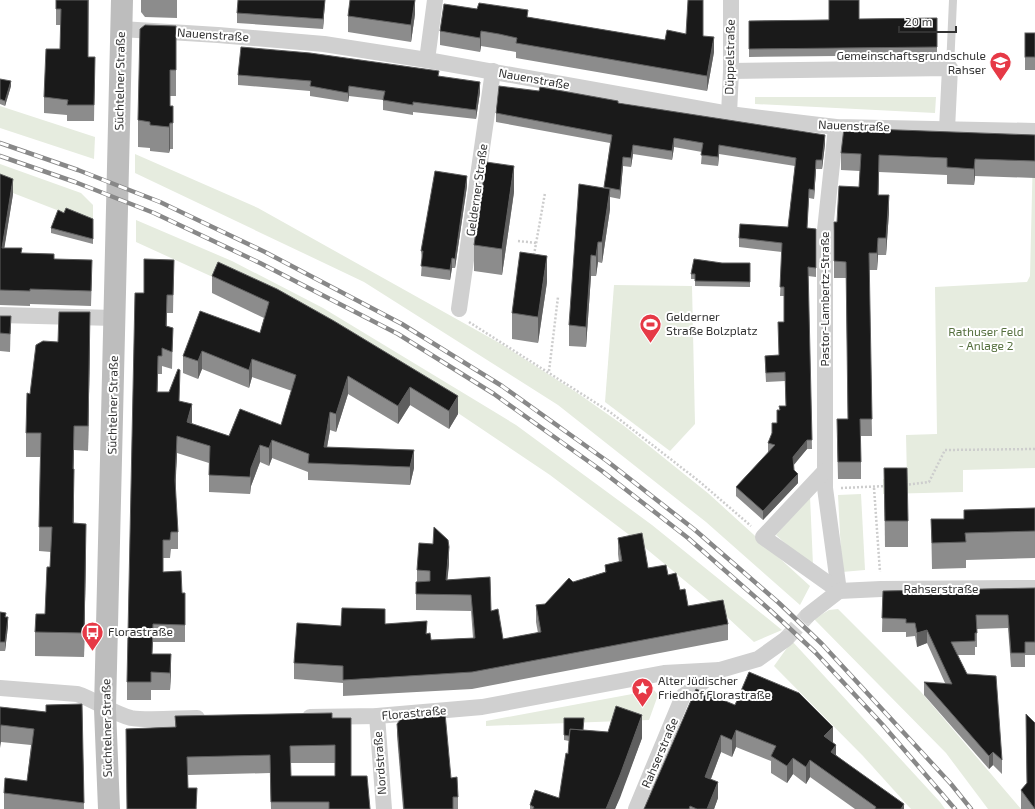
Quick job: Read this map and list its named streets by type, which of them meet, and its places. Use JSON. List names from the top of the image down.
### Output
{
  "streets": {
    "main road": ["Süchtelner Straße"],
    "street": [
      "Nauenstraße",
      "Düppelstraße",
      "Gelderner Straße",
      "Pastor-Lambertz-Straße",
      "Rahserstraße",
      "Florastraße",
      "Nordstraße"
    ]
  },
  "crossings": [
    ["Nauenstraße", "Düppelstraße"],
    ["Nauenstraße", "Süchtelner Straße"],
    ["Nauenstraße", "Gelderner Straße"],
    ["Nauenstraße", "Pastor-Lambertz-Straße"],
    ["Pastor-Lambertz-Straße", "Rahserstraße"],
    ["Rahserstraße", "Florastraße"],
    ["Florastraße", "Nordstraße"]
  ],
  "parks": ["Rathuser Feld - Anlage 2"],
  "places": {
    "school or university": ["Gemeinschaftsgrundschule Rahser"],
    "sports": ["Gelderner Straße Bolzplatz"],
    "bus stop": ["Florastraße"],
    "place": ["Alter Jüdischer Friedhof Florastraße"]
  },
  "scale_bar": "20 m"
}
